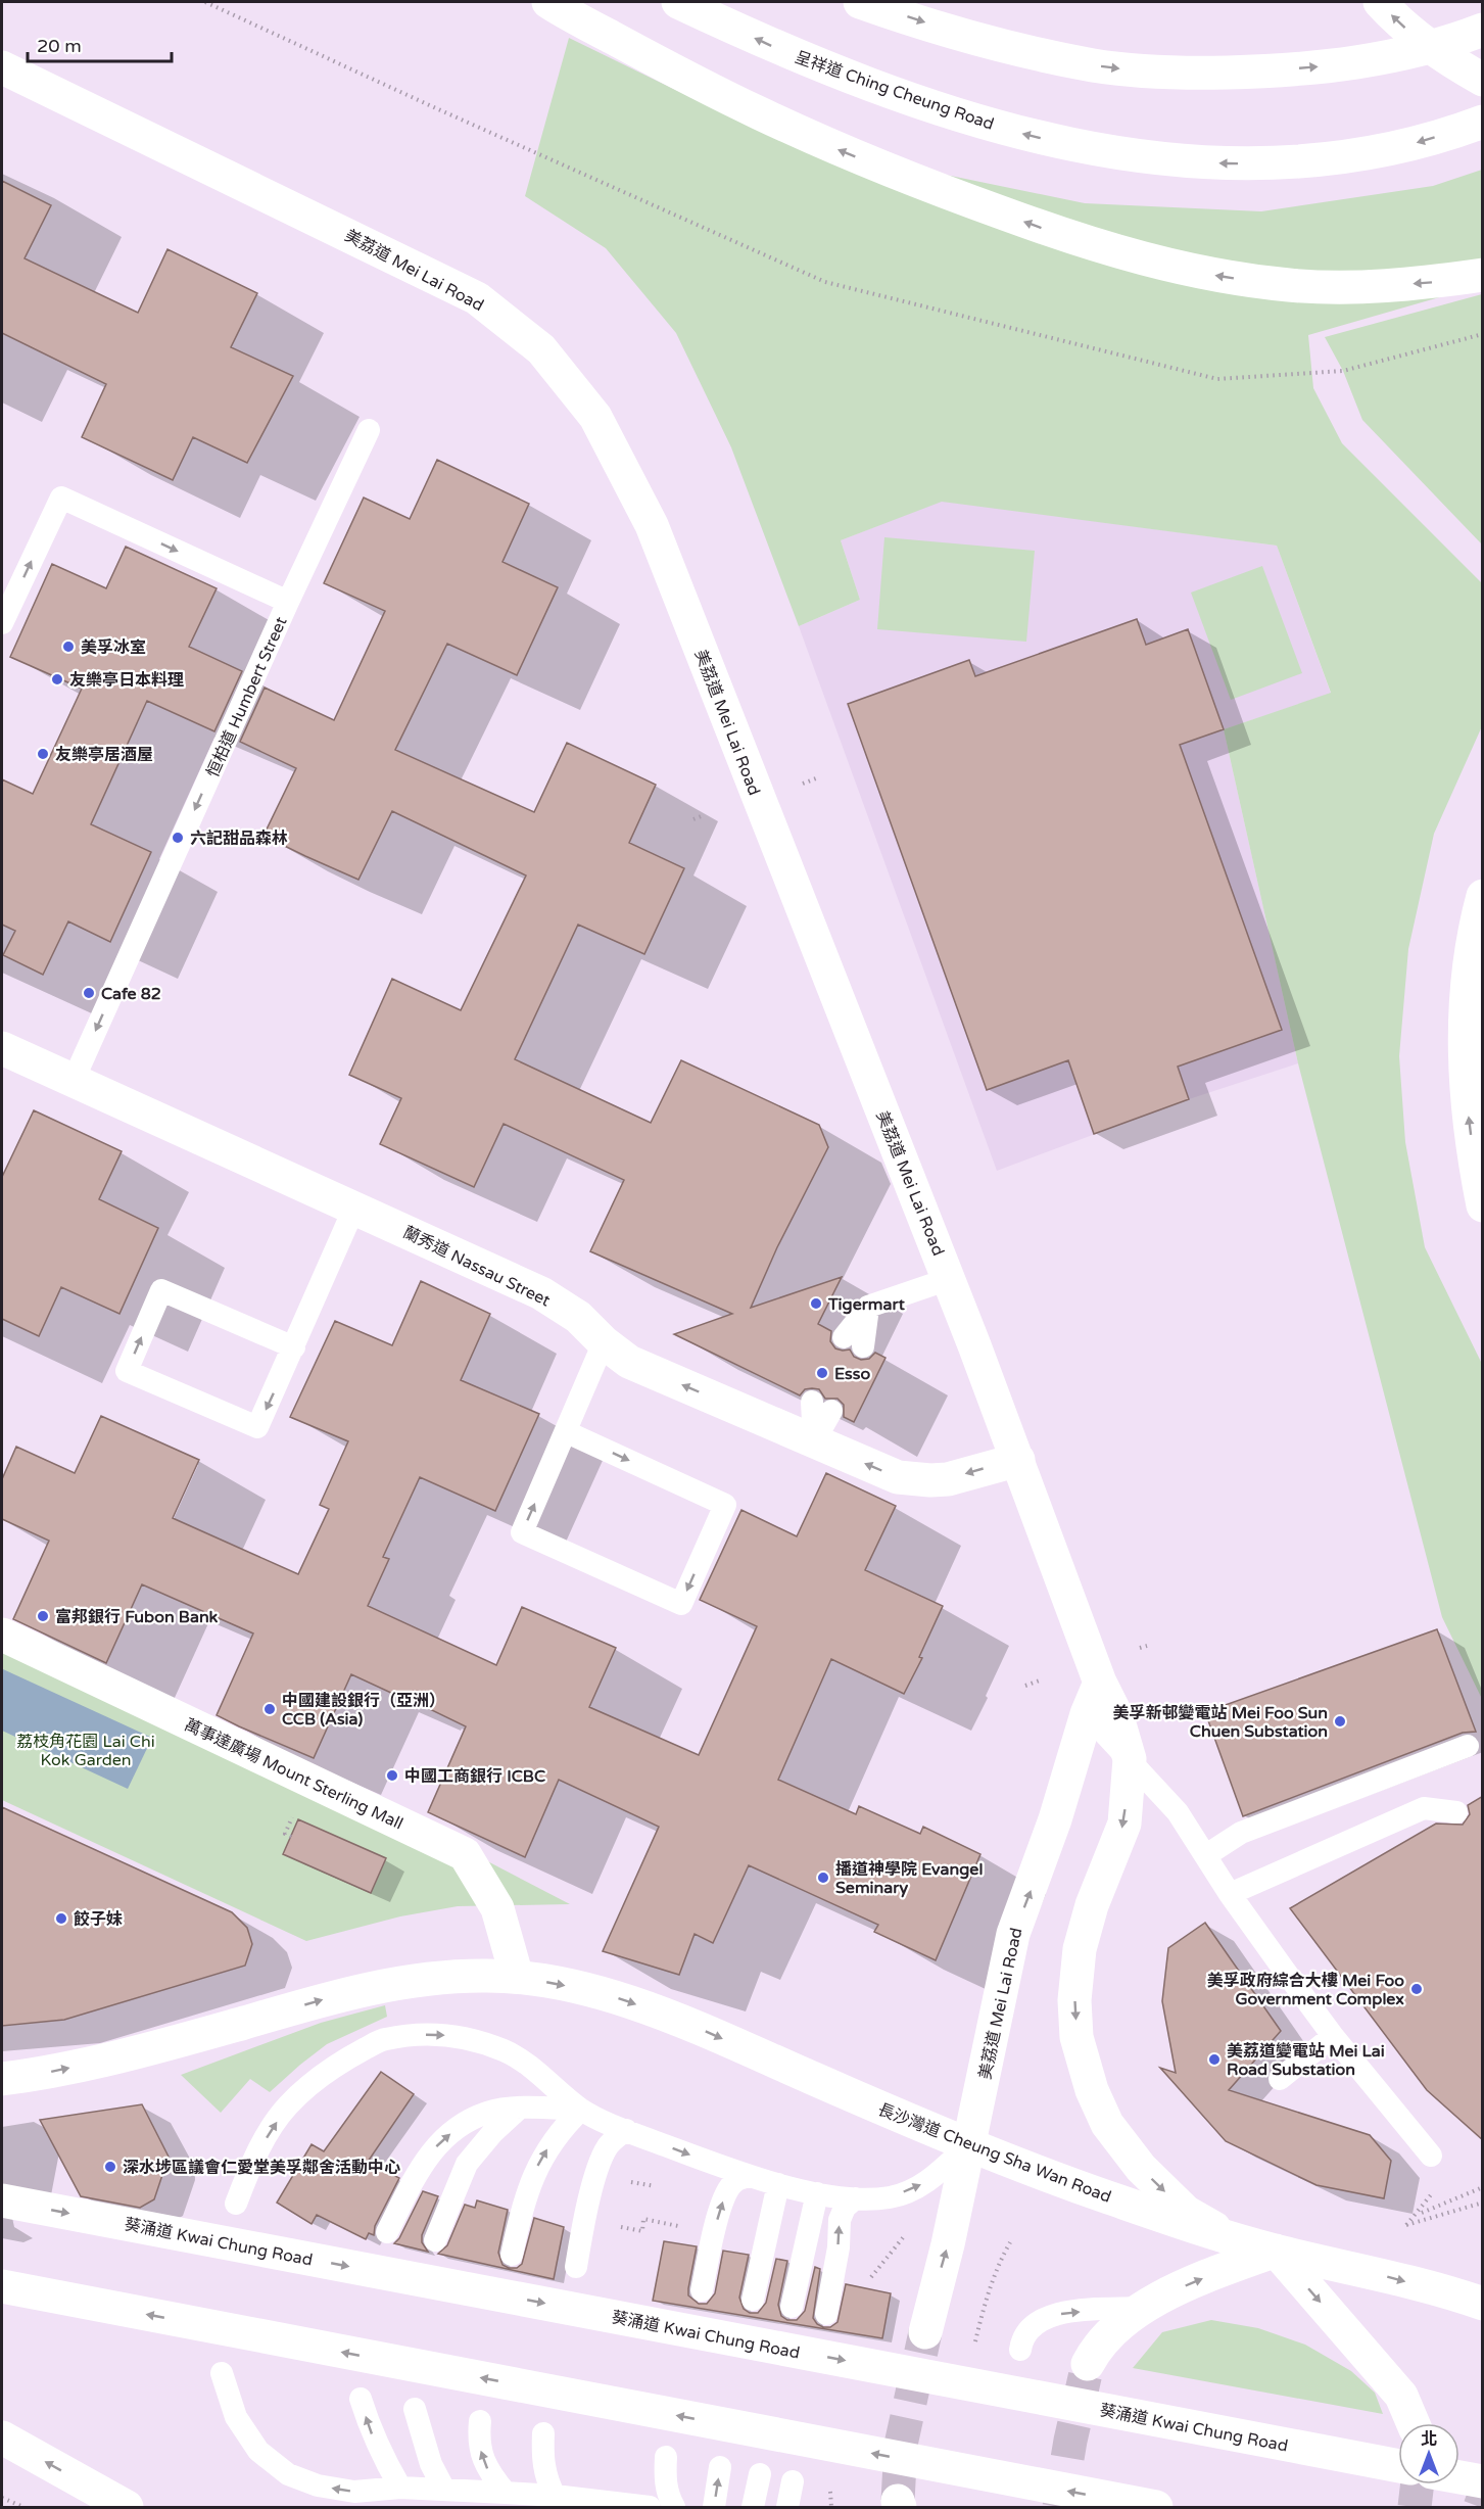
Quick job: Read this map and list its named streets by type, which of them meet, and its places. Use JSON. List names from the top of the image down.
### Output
{
  "streets": {
    "main road": [
      "呈祥道 Ching Cheung Road",
      "美荔道 Mei Lai Road",
      "蘭秀道 Nassau Street",
      "萬事達廣場 Mount Sterling Mall",
      "長沙灣道 Cheung Sha Wan Road",
      "葵涌道 Kwai Chung Road"
    ],
    "lane": ["恒柏道 Humbert Street"]
  },
  "crossings": [
    ["美荔道 Mei Lai Road", "蘭秀道 Nassau Street"],
    ["美荔道 Mei Lai Road", "長沙灣道 Cheung Sha Wan Road"],
    ["恒柏道 Humbert Street", "蘭秀道 Nassau Street"],
    ["萬事達廣場 Mount Sterling Mall", "長沙灣道 Cheung Sha Wan Road"]
  ],
  "one_way": ["蘭秀道 Nassau Street", "長沙灣道 Cheung Sha Wan Road"],
  "parks": ["荔枝角花園 Lai Chi Kok Garden"],
  "places": [
    "美孚冰室",
    "友樂亭日本料理",
    "友樂亭居酒屋",
    "六記甜品森林",
    "Cafe 82",
    "Tigermart",
    "Esso",
    "富邦銀行 Fubon Bank",
    "中國建設銀行（亞洲） CCB (Asia)",
    "美孚新邨變電站 Mei Foo Sun Chuen Substation",
    "中國工商銀行 ICBC",
    "播道神學院 Evangel Seminary",
    "餃子妹",
    "美孚政府綜合大樓 Mei Foo Government Complex",
    "美荔道變電站 Mei Lai Road Substation",
    "深水埗區議會仁愛堂美孚鄰舍活動中心"
  ],
  "scale_bar": "20 m",
  "north": "top"
}
